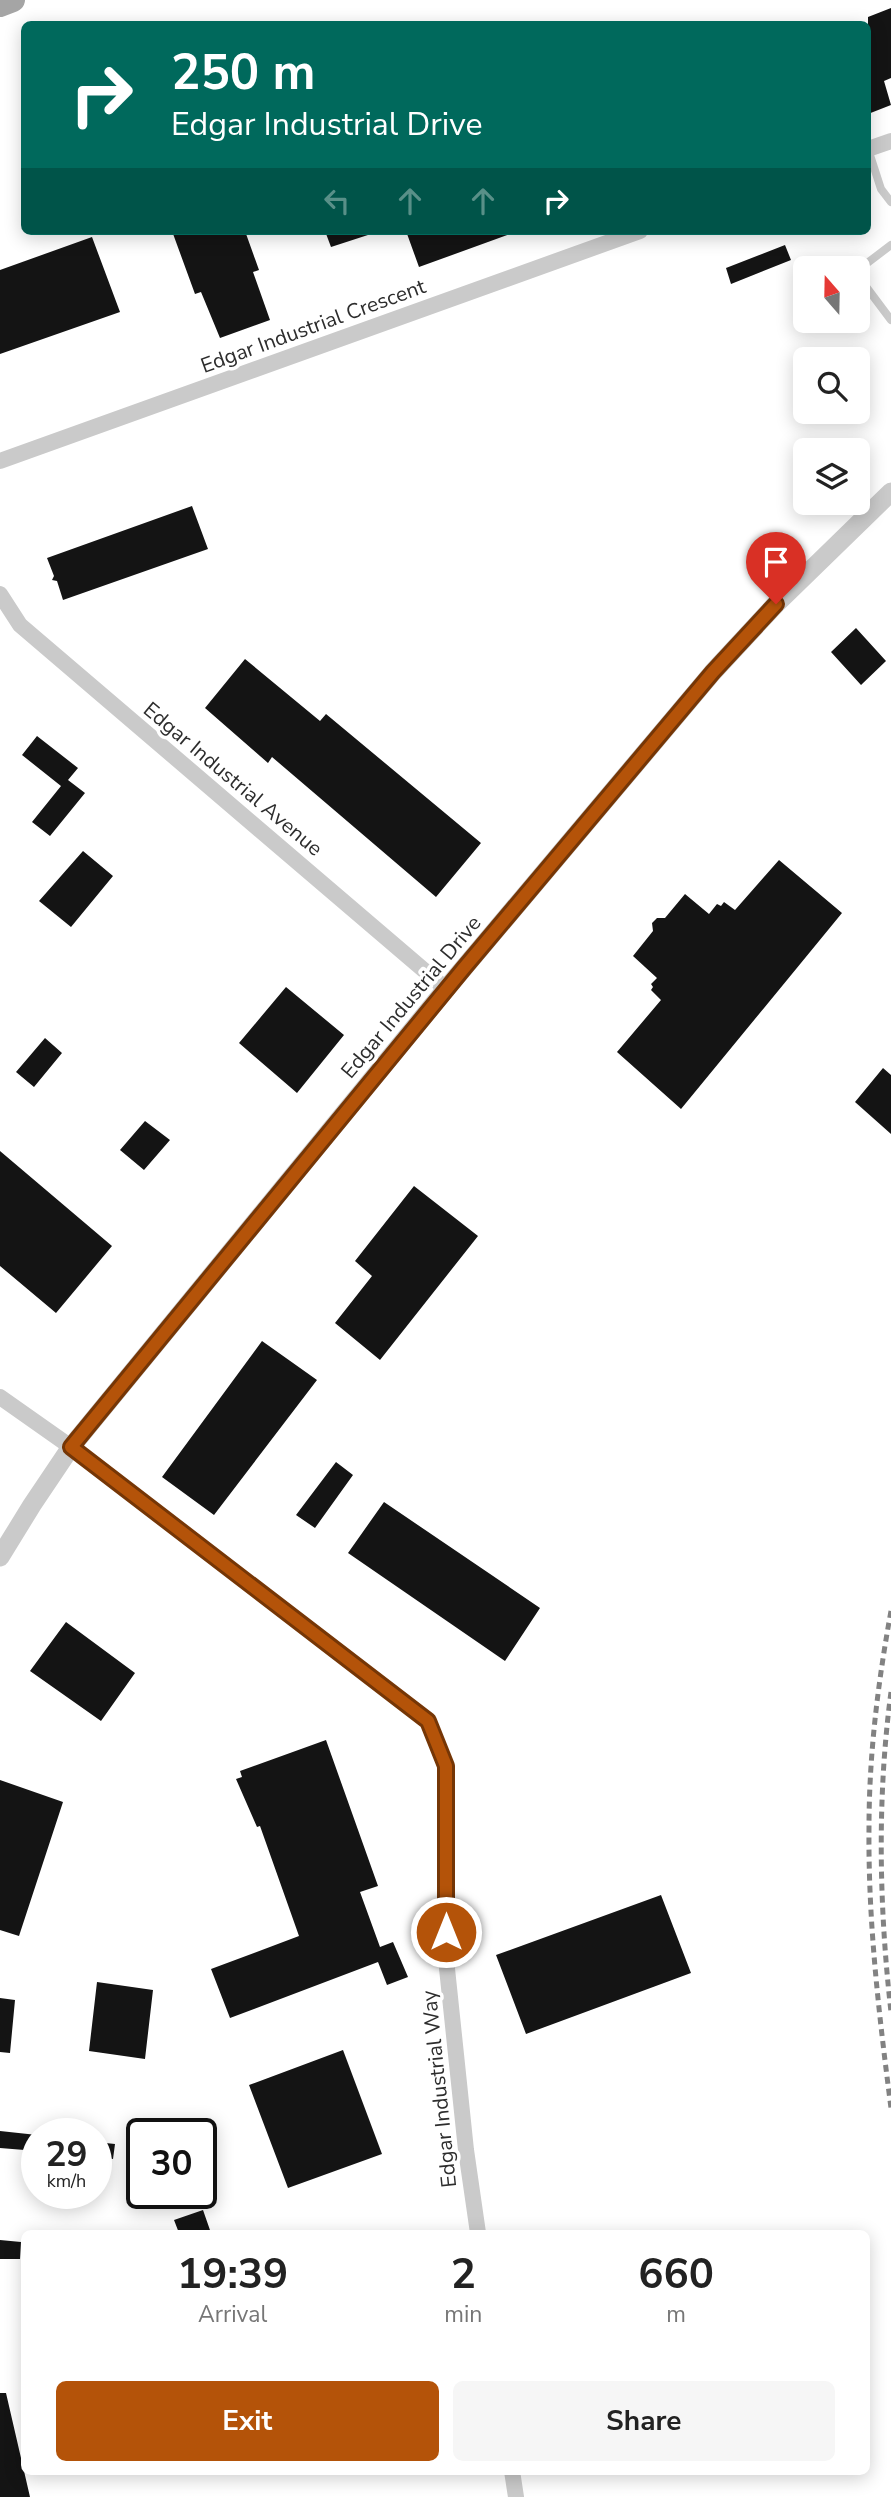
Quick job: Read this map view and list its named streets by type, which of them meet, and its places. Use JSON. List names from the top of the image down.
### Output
{
  "streets": {
    "street": [
      "Edgar Industrial Crescent",
      "Edgar Industrial Avenue",
      "Edgar Industrial Drive",
      "Edgar Industrial Way"
    ]
  },
  "crossings": [
    ["Edgar Industrial Avenue", "Edgar Industrial Drive"],
    ["Edgar Industrial Drive", "Edgar Industrial Way"]
  ],
  "north": "top",
  "page": {
    "turn": ["250 m", "Edgar Industrial Drive"],
    "speed": "29 km/h",
    "limit": "30",
    "eta": [
      "19:39",
      "Arrival",
      "2",
      "min",
      "660",
      "m"
    ],
    "buttons": ["Exit", "Share"]
  }
}
